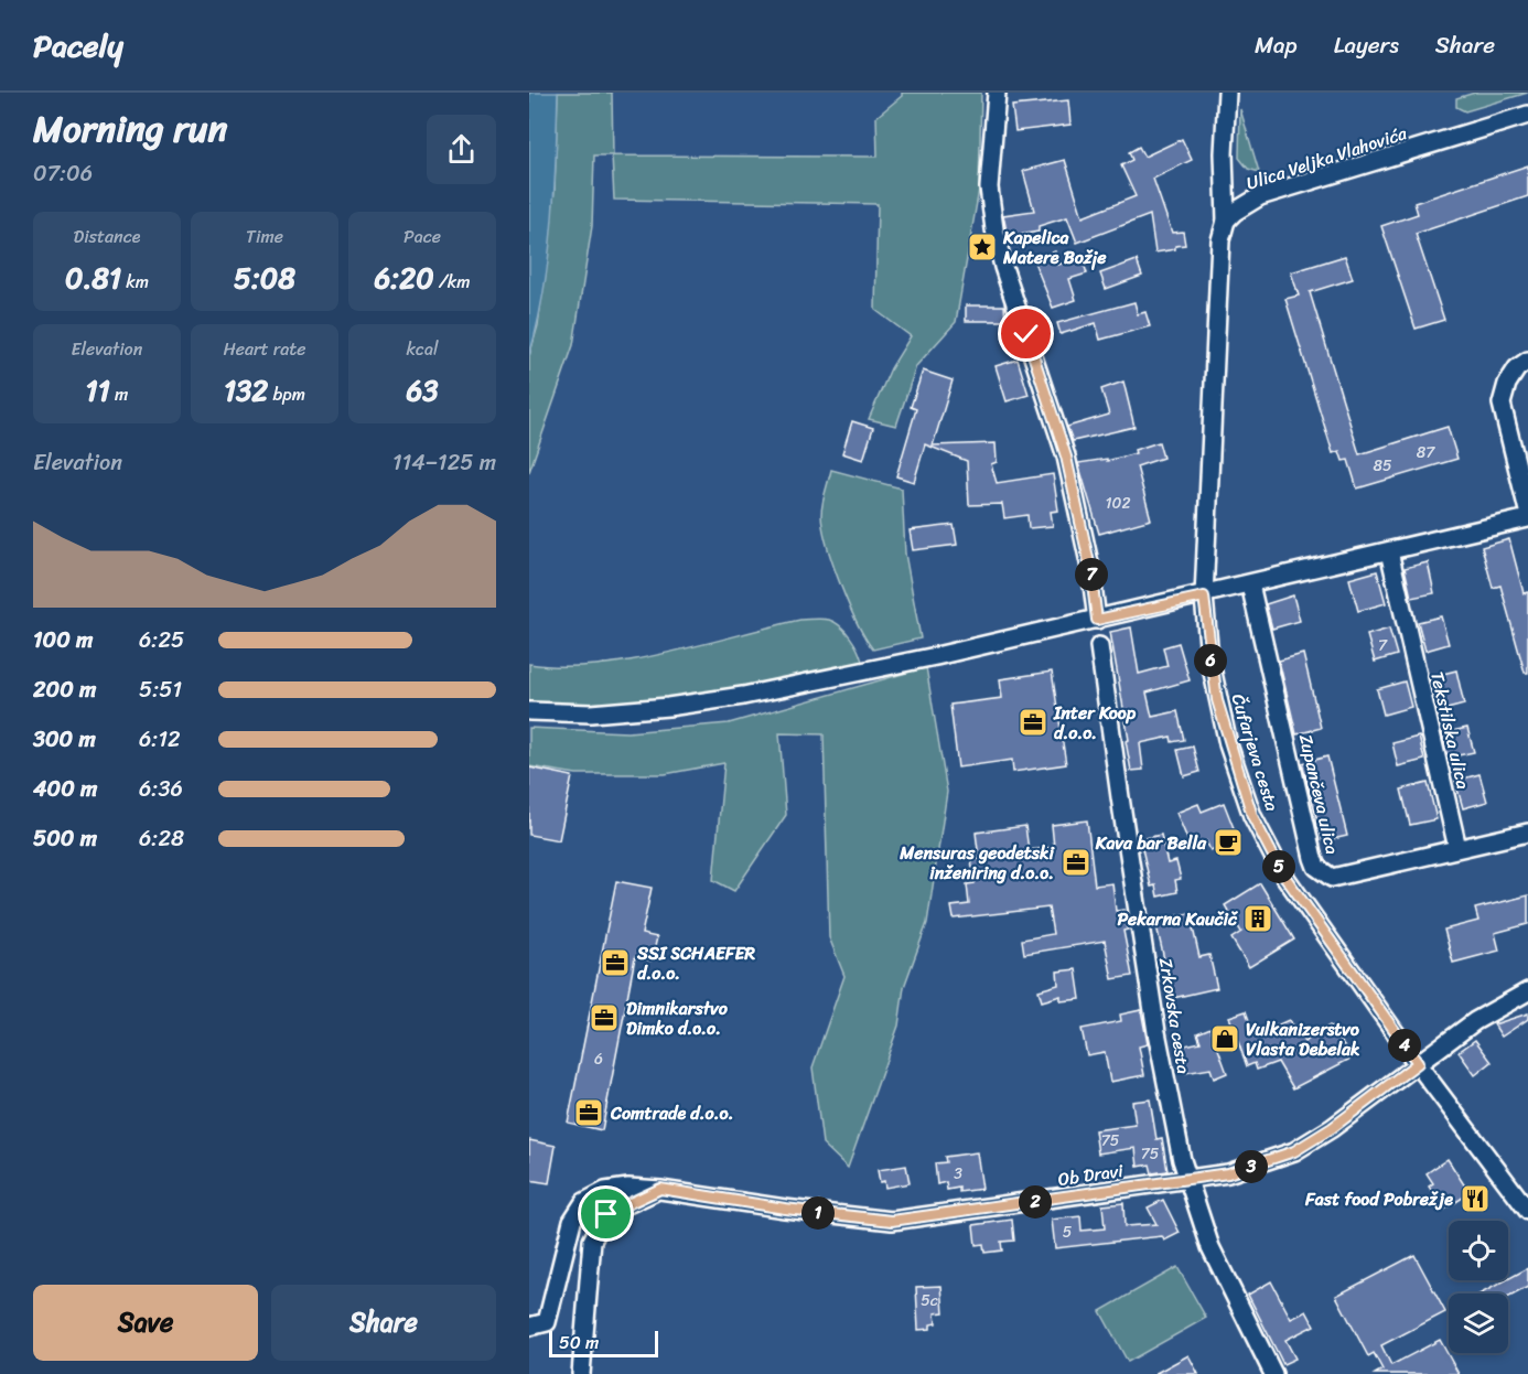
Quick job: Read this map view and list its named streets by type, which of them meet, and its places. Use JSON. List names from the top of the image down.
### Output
{
  "streets": {
    "street": [
      "Ulica Veljka Vlahovića",
      "Tekstilska ulica",
      "Čufarjeva cesta",
      "Zupančeva ulica",
      "Zrkovska cesta",
      "Ob Dravi"
    ]
  },
  "crossings": [
    ["Ulica Veljka Vlahovića", "Čufarjeva cesta"],
    ["Tekstilska ulica", "Zupančeva ulica"],
    ["Čufarjeva cesta", "Ob Dravi"],
    ["Zrkovska cesta", "Ob Dravi"]
  ],
  "places": {
    "place": ["Kapelica Matere Božje"],
    "office": [
      "Inter Koop d.o.o.",
      "Mensuras geodetski inženiring d.o.o.",
      "SSI SCHAEFER d.o.o.",
      "Dimnikarstvo Dimko d.o.o.",
      "Comtrade d.o.o."
    ],
    "cafe": ["Kava bar Bella"],
    "building": ["Pekarna Kaučič"],
    "shop": ["Vulkanizerstvo Vlasta Debelak"],
    "restaurant": ["Fast food Pobrežje"]
  },
  "house_numbers": [
    "87",
    "85",
    "102",
    "7",
    "6",
    "75",
    "75",
    "3",
    "5",
    "5c"
  ],
  "scale_bar": "50 m",
  "page": {
    "header": "Pacely",
    "nav": ["Map", "Layers", "Share"],
    "heading": ["Morning run", "07:06"],
    "stats": [
      ["Distance", "0.81 km"],
      ["Time", "5:08"],
      ["Pace", "6:20 /km"],
      ["Elevation", "11 m"],
      ["Heart rate", "132 bpm"],
      ["kcal", "63"]
    ],
    "chart": ["Elevation", "114–125 m"],
    "pins": [
      "7",
      "6",
      "5",
      "4",
      "3",
      "2",
      "1"
    ],
    "list": [
      {
        "name": "100 m",
        "note": "6:25"
      },
      {
        "name": "200 m",
        "note": "5:51"
      },
      {
        "name": "300 m",
        "note": "6:12"
      },
      {
        "name": "400 m",
        "note": "6:36"
      },
      {
        "name": "500 m",
        "note": "6:28"
      }
    ],
    "buttons": ["Save", "Share"],
    "scale": "50 m"
  }
}
